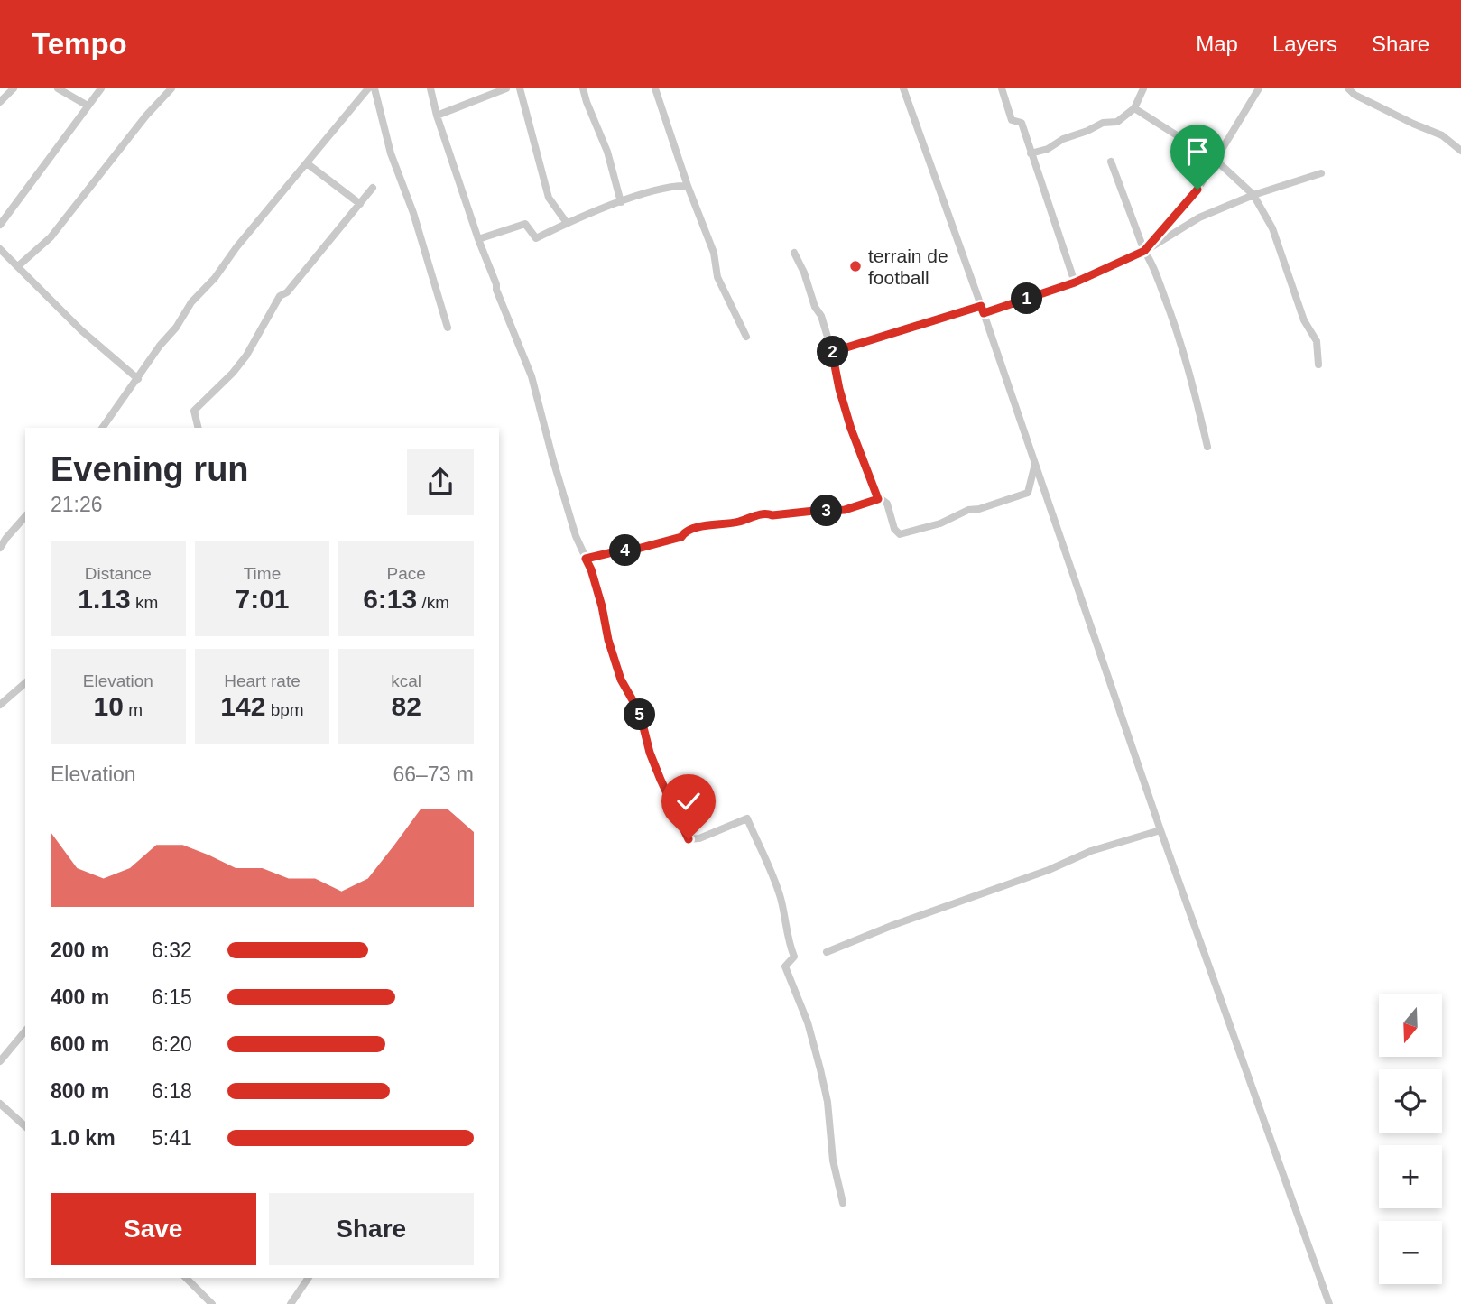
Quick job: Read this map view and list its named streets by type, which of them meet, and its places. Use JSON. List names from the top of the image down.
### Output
{
  "places": ["terrain de football"],
  "north": "bottom",
  "page": {
    "header": "Tempo",
    "nav": ["Map", "Layers", "Share"],
    "pins": [
      "1",
      "2",
      "3",
      "4",
      "5"
    ],
    "heading": ["Evening run", "21:26"],
    "stats": [
      ["Distance", "1.13 km"],
      ["Time", "7:01"],
      ["Pace", "6:13 /km"],
      ["Elevation", "10 m"],
      ["Heart rate", "142 bpm"],
      ["kcal", "82"]
    ],
    "chart": ["Elevation", "66–73 m"],
    "list": [
      {
        "name": "200 m",
        "note": "6:32"
      },
      {
        "name": "400 m",
        "note": "6:15"
      },
      {
        "name": "600 m",
        "note": "6:20"
      },
      {
        "name": "800 m",
        "note": "6:18"
      },
      {
        "name": "1.0 km",
        "note": "5:41"
      }
    ],
    "map_buttons": ["+", "−"],
    "buttons": ["Save", "Share"]
  }
}
